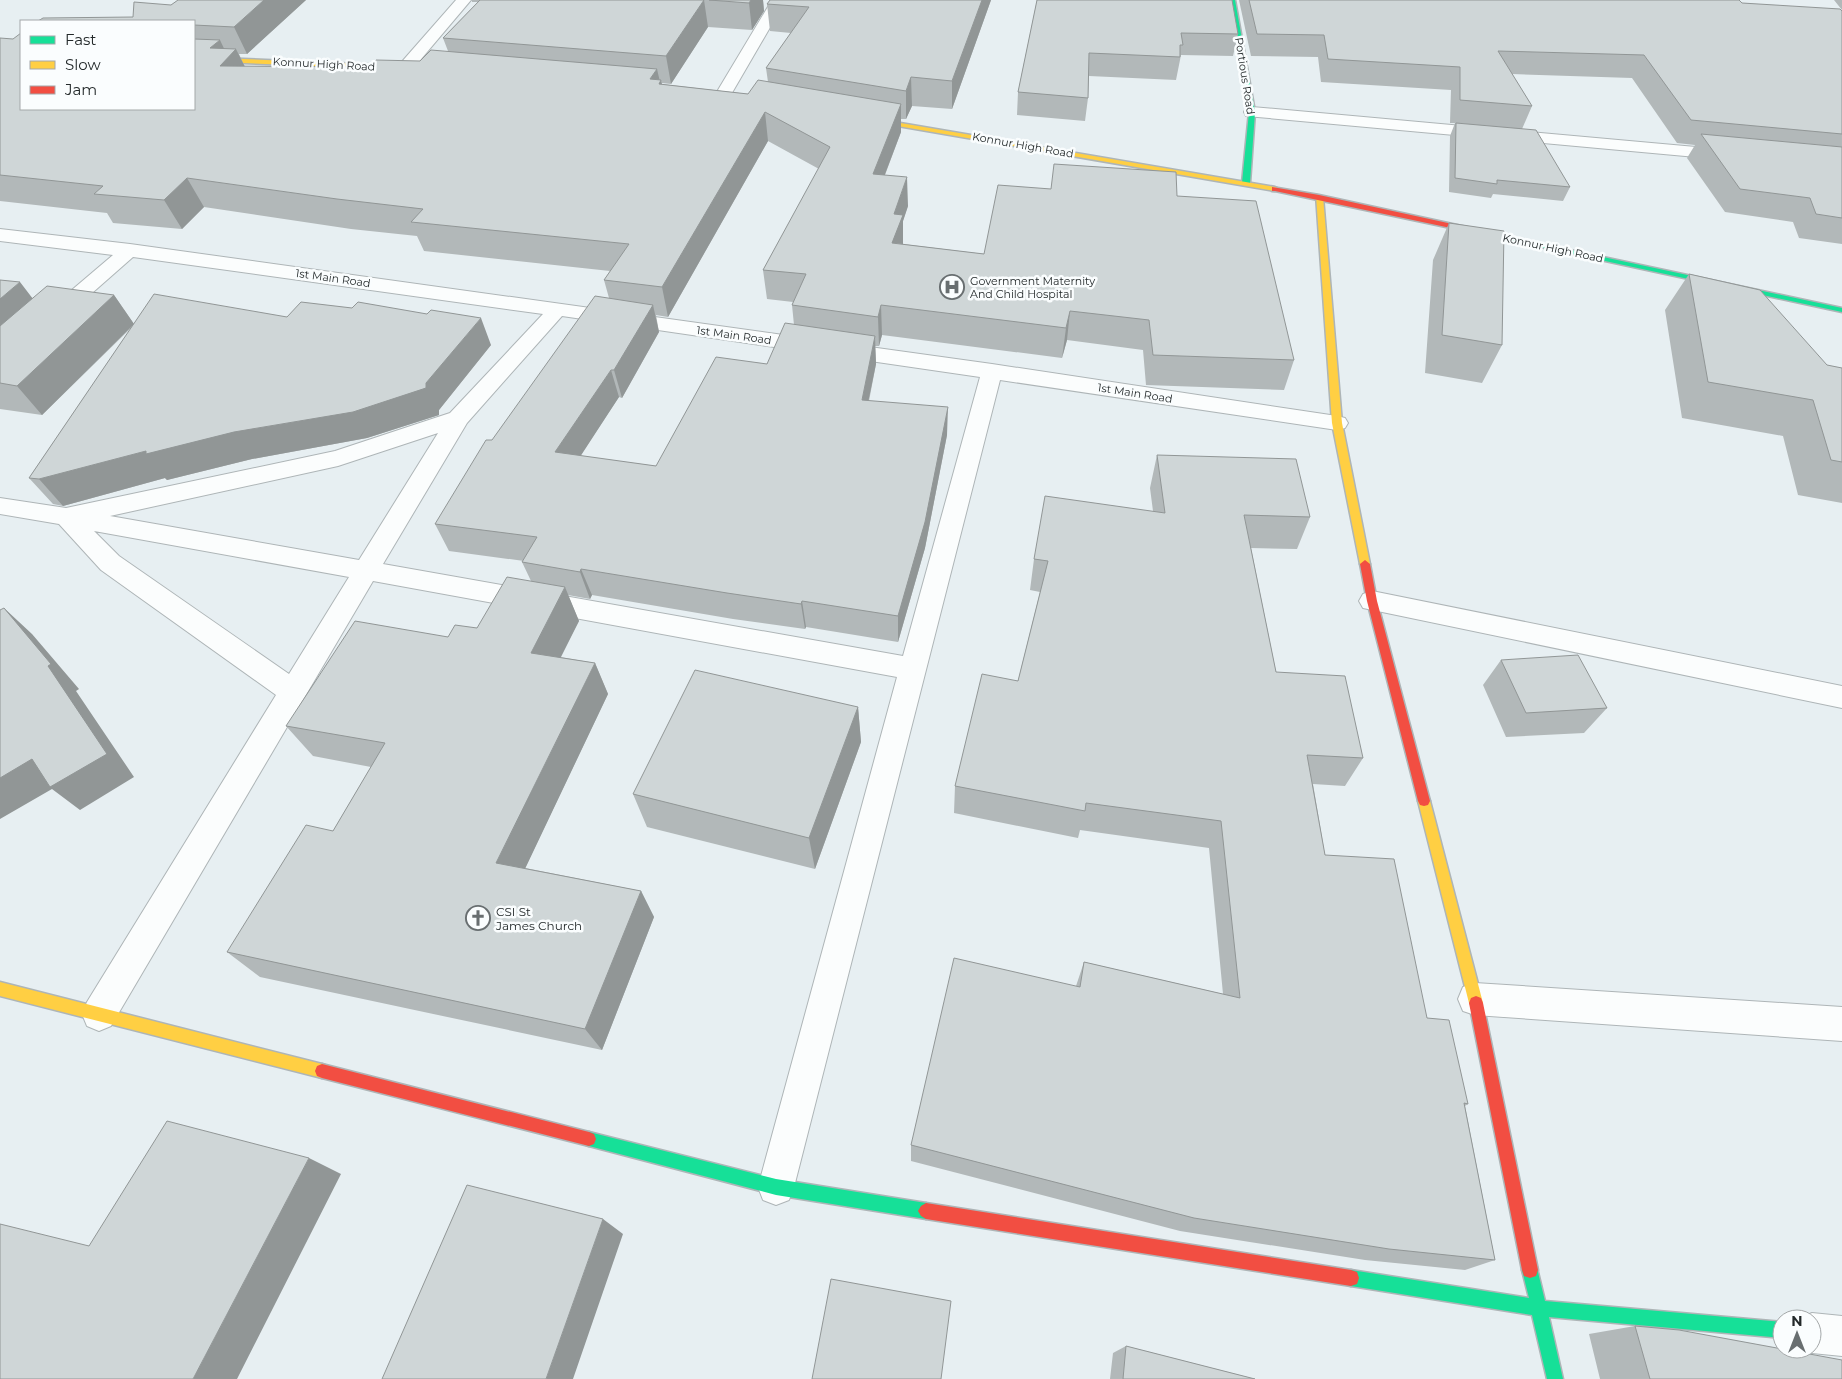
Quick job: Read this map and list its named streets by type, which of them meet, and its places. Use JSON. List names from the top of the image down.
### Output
{
  "streets": {
    "street": ["Konnur High Road", "Portious Road", "1st Main Road"]
  },
  "crossings": [
    ["Konnur High Road", "Portious Road"]
  ],
  "places": {
    "hospital": ["Government Maternity And Child Hospital"],
    "church": ["CSI St James Church"]
  },
  "legend": ["Fast", "Slow", "Jam"],
  "north": "top"
}
